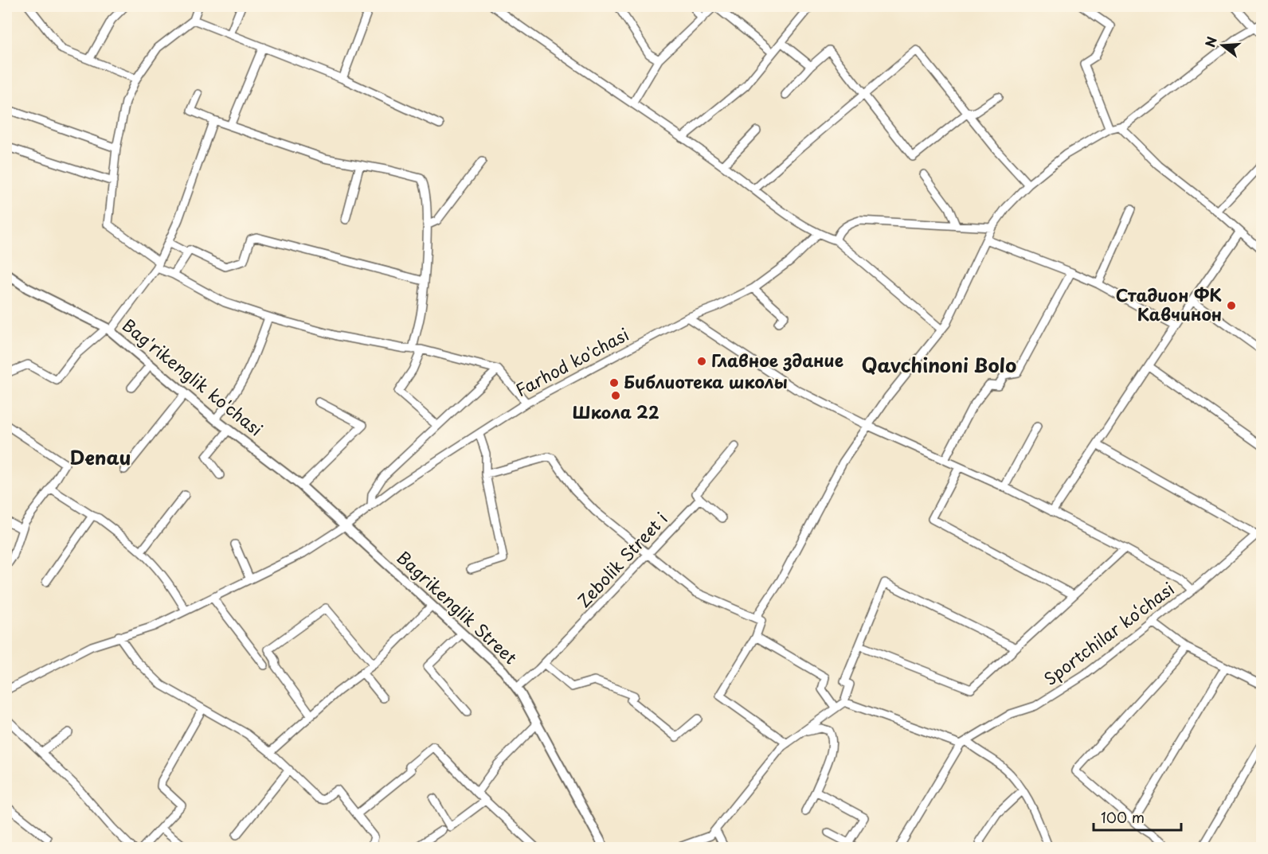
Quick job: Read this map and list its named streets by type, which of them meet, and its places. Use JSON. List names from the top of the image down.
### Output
{
  "streets": {
    "main road": ["Bag'rikenglik ko'chasi", "Bagrikenglik Street"],
    "street": ["Farhod ko'chasi", "Zebolik Street i", "Sportchilar ko‘chasi"]
  },
  "crossings": [
    ["Farhod ko'chasi", "Bag'rikenglik ko'chasi"],
    ["Farhod ko'chasi", "Bagrikenglik Street"],
    ["Bag'rikenglik ko'chasi", "Bagrikenglik Street"],
    ["Zebolik Street i", "Bagrikenglik Street"]
  ],
  "districts": ["Qavchinoni Bolo", "Denau"],
  "places": [
    "Стадион ФК Кавчинон",
    "Главное здание",
    "Библиотека школы",
    "Школа 22"
  ],
  "scale_bar": "100 m",
  "north": "left"
}
